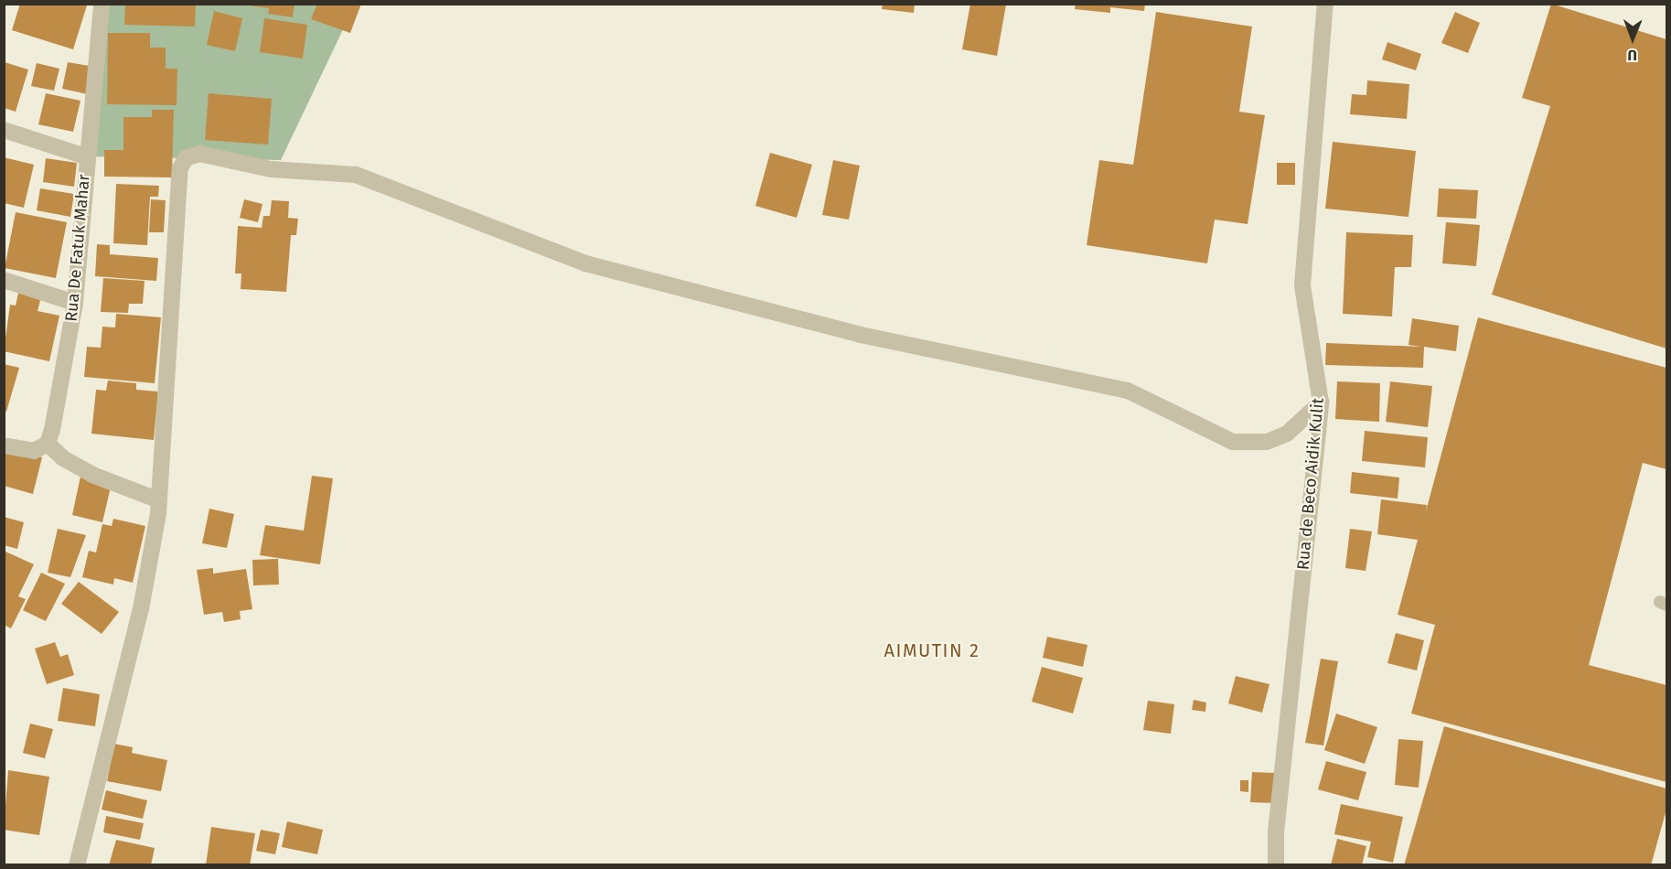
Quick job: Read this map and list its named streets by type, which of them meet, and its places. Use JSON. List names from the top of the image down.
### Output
{
  "streets": {
    "street": ["Rua De Fatuk Mahar", "Rua de Beco Aidik Kulit"]
  },
  "districts": ["AIMUTIN 2"],
  "north": "bottom"
}
